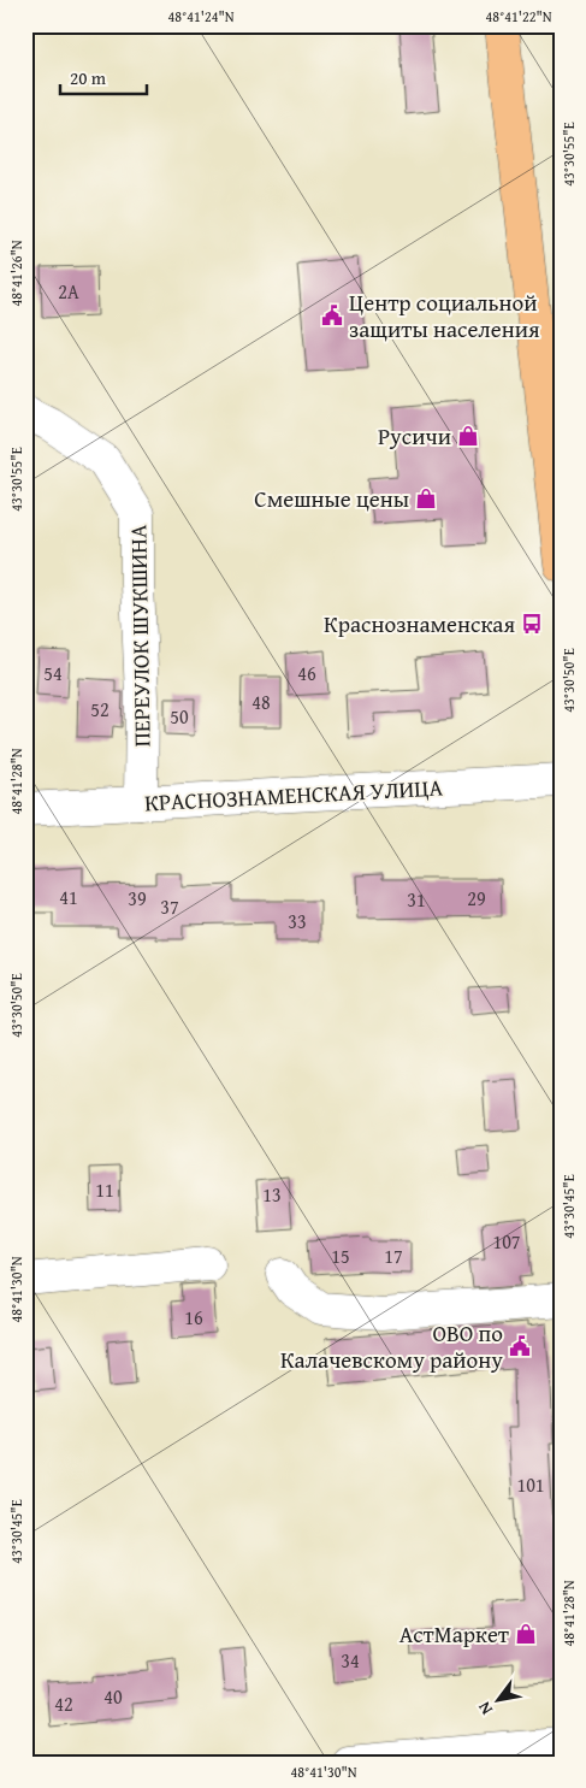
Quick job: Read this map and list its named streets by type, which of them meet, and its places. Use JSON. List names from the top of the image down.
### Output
{
  "streets": {
    "street": ["ПЕРЕУЛОК ШУКШИНА", "КРАСНОЗНАМЕНСКАЯ УЛИЦА"]
  },
  "crossings": [
    ["ПЕРЕУЛОК ШУКШИНА", "КРАСНОЗНАМЕНСКАЯ УЛИЦА"]
  ],
  "places": {
    "public building": ["Центр социальной защиты населения", "ОВО по Калачевскому району"],
    "shop": ["Русичи", "Смешные цены", "АстМаркет"],
    "bus stop": ["Краснознаменская"]
  },
  "house_numbers": [
    "2А",
    "54",
    "46",
    "48",
    "52",
    "50",
    "41",
    "39",
    "29",
    "31",
    "37",
    "33",
    "11",
    "13",
    "107",
    "15",
    "17",
    "16",
    "101",
    "34",
    "40",
    "42"
  ],
  "scale_bar": "20 m",
  "north": "bottom left",
  "coordinates": [
    "48°41'24\"N",
    "48°41'22\"N",
    "43°30'55\"E",
    "48°41'26\"N",
    "43°30'50\"E",
    "48°41'28\"N",
    "43°30'45\"E",
    "48°41'30\"N"
  ]
}
